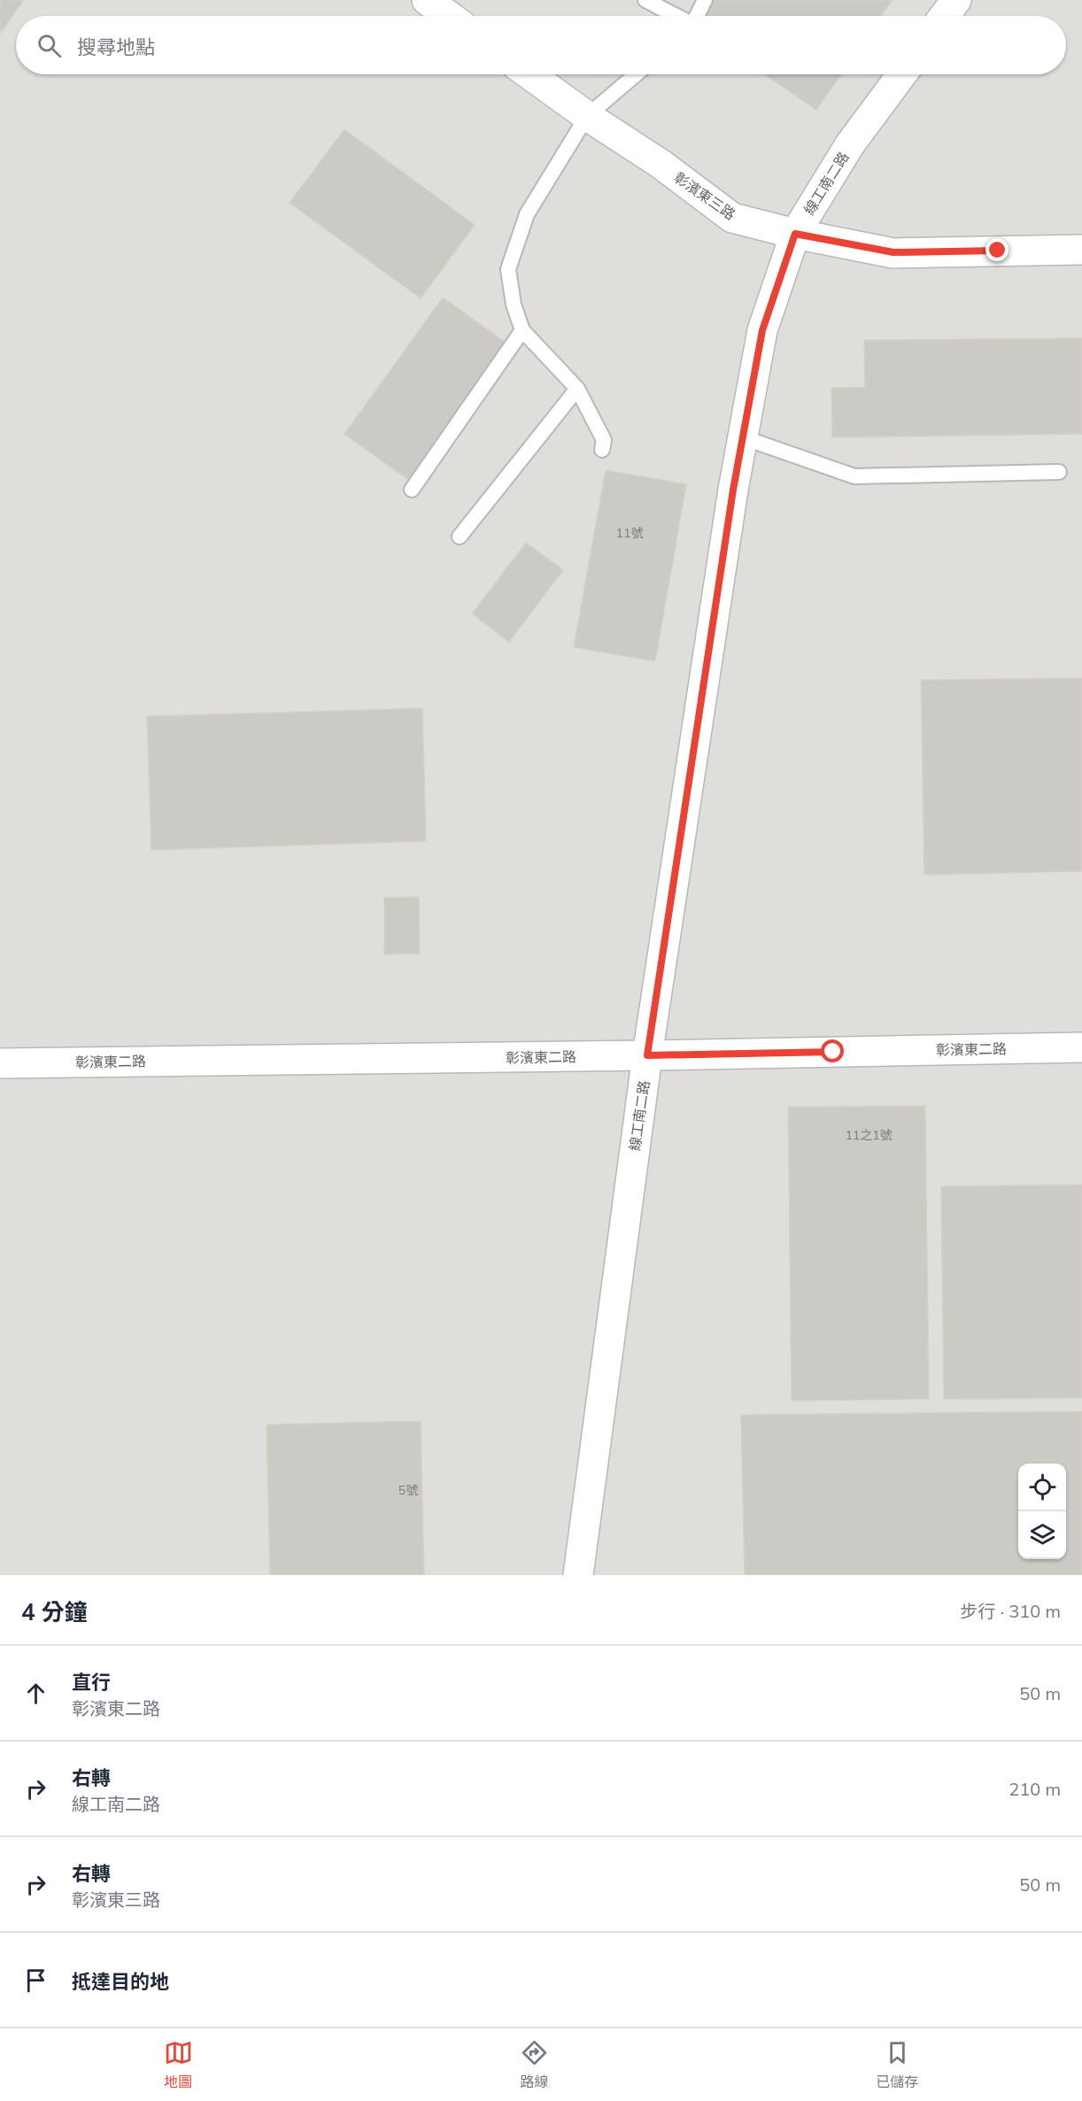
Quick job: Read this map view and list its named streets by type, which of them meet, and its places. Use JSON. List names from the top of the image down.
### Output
{
  "streets": {
    "street": ["線工南二路", "彰濱東三路", "彰濱東二路"]
  },
  "crossings": [
    ["線工南二路", "彰濱東三路"],
    ["線工南二路", "彰濱東二路"]
  ],
  "house_numbers": ["11號", "11之1號", "5號"],
  "page": {
    "search": "搜尋地點",
    "heading": ["4 分鐘", "步行 · 310 m"],
    "list": [
      ["直行", "彰濱東二路", "50 m"],
      ["右轉", "線工南二路", "210 m"],
      ["右轉", "彰濱東三路", "50 m"],
      "抵達目的地"
    ],
    "nav": ["地圖", "路線", "已儲存"]
  }
}
